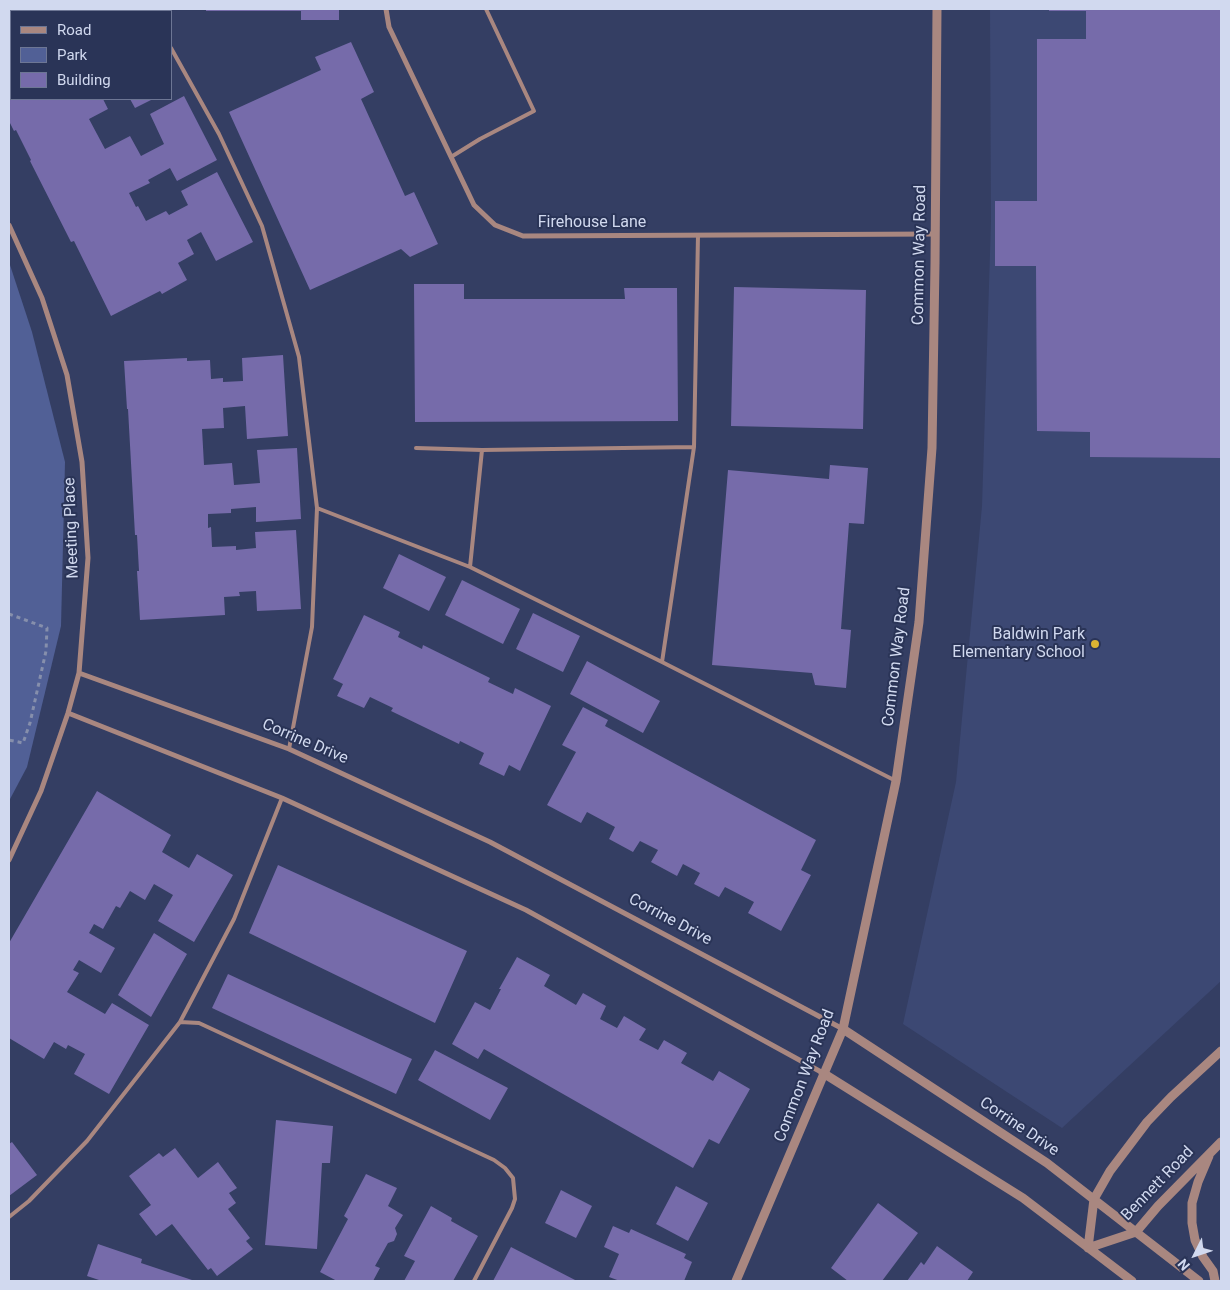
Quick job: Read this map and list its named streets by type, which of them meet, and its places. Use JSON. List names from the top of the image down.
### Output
{
  "streets": {
    "street": [
      "Firehouse Lane",
      "Common Way Road",
      "Meeting Place",
      "Corrine Drive",
      "Bennett Road"
    ]
  },
  "crossings": [
    ["Firehouse Lane", "Common Way Road"],
    ["Common Way Road", "Corrine Drive"],
    ["Meeting Place", "Corrine Drive"],
    ["Corrine Drive", "Bennett Road"]
  ],
  "places": ["Baldwin Park Elementary School"],
  "legend": ["Road", "Park", "Building"],
  "north": "bottom left"
}
